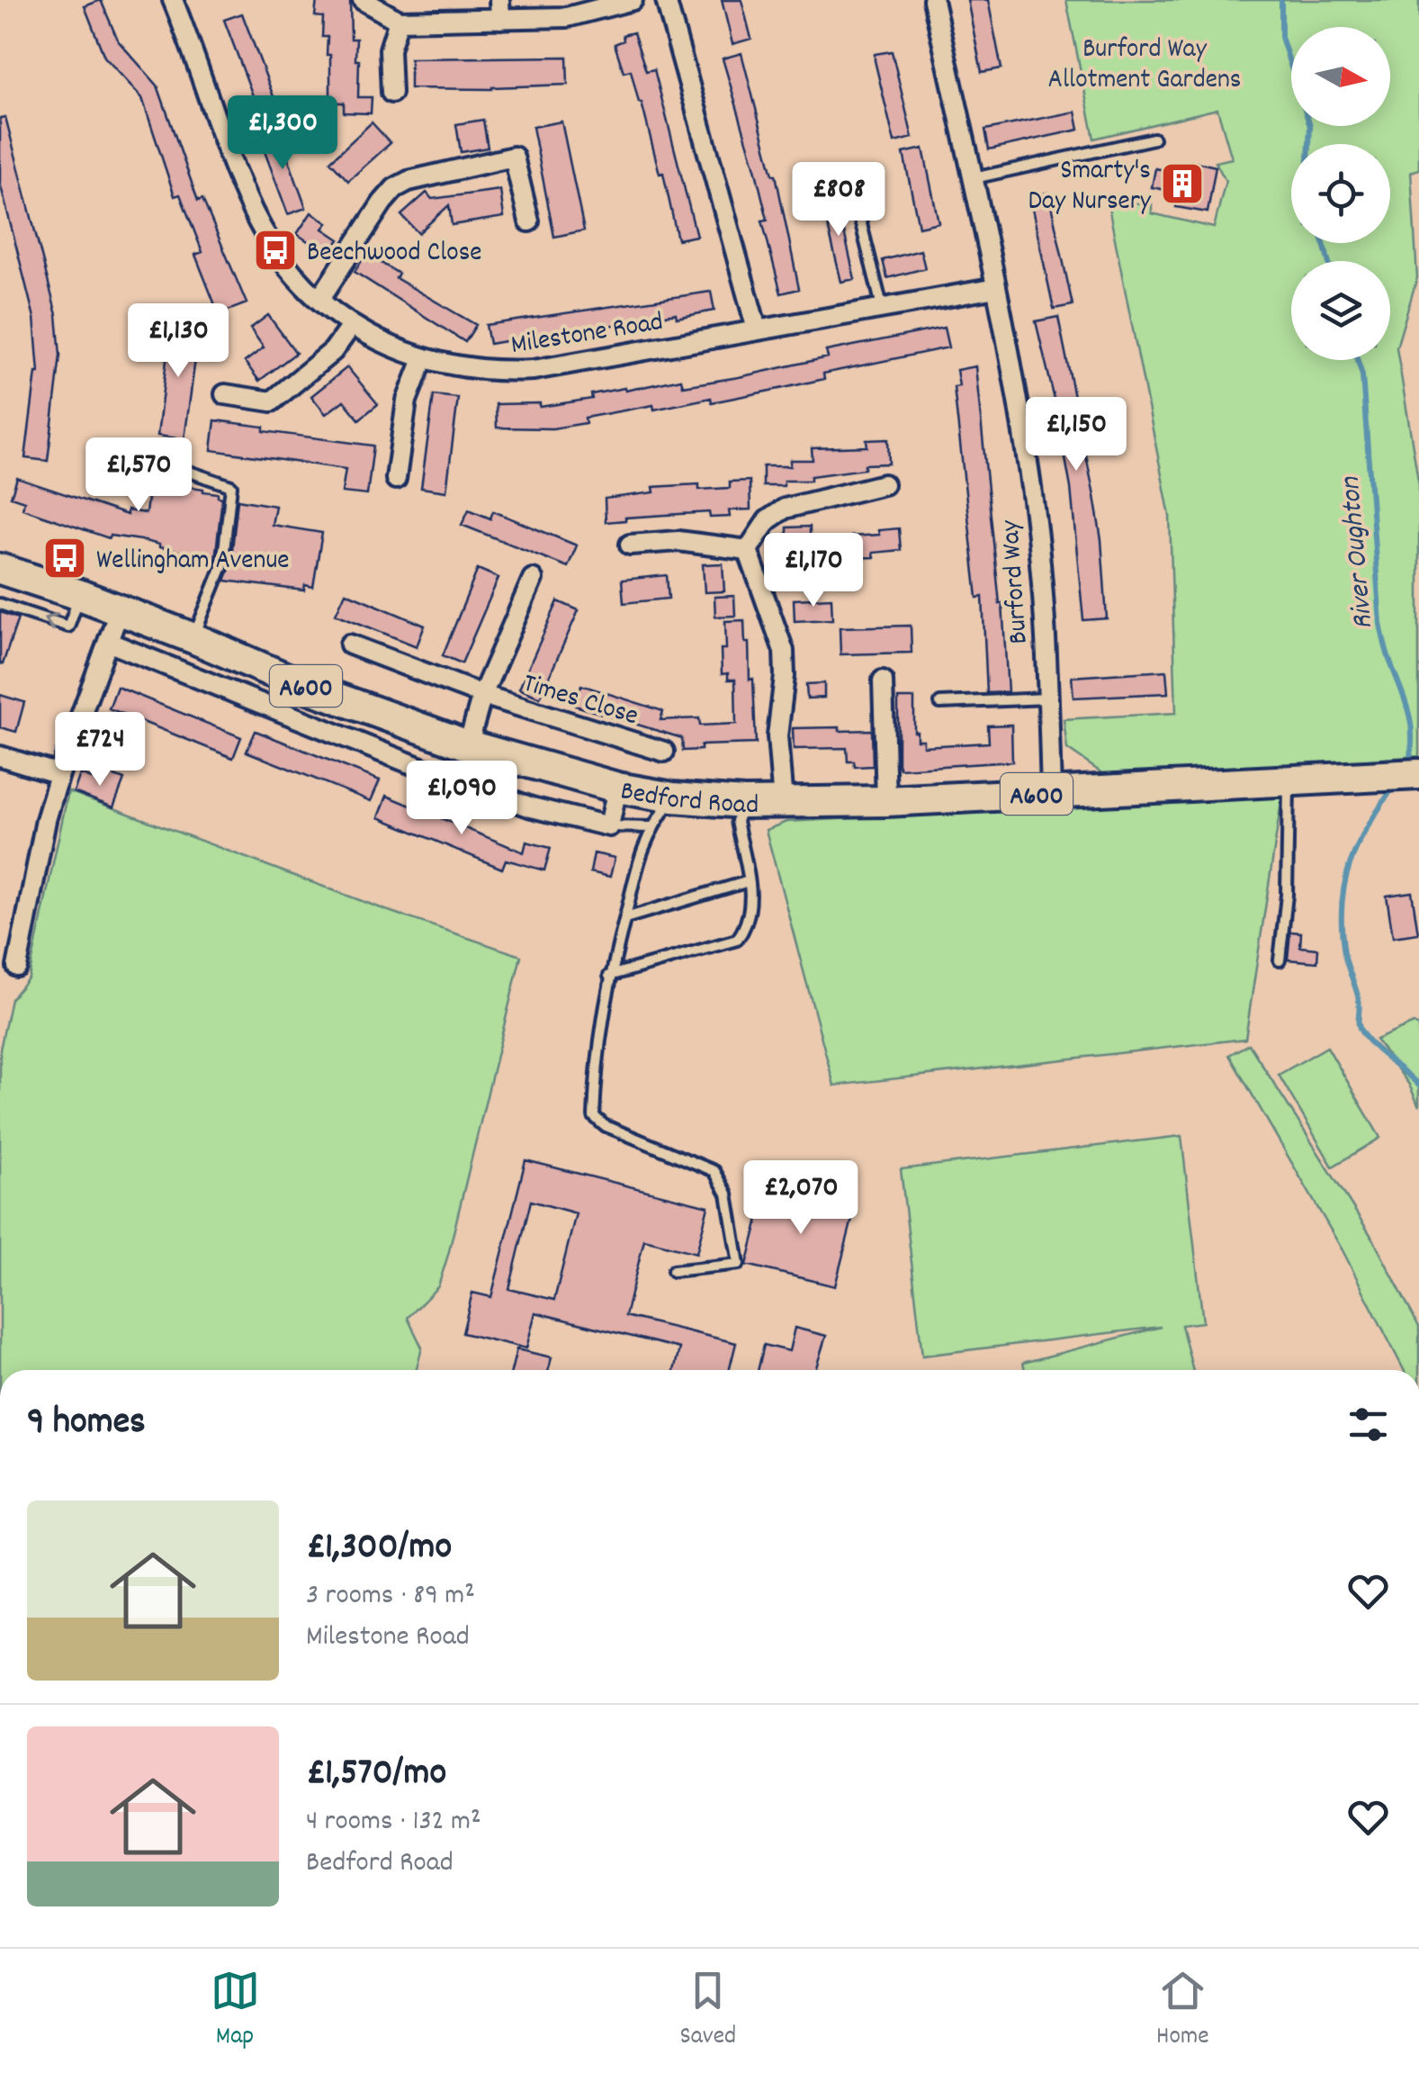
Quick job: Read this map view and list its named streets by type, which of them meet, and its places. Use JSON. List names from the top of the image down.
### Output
{
  "streets": {
    "main road": ["A600", "Bedford Road"],
    "street": ["Milestone Road", "Burford Way", "Times Close"]
  },
  "crossings": [
    ["Milestone Road", "Burford Way"],
    ["Burford Way", "Bedford Road"],
    ["Times Close", "Bedford Road"]
  ],
  "water": ["River Oughton"],
  "parks": ["Burford Way Allotment Gardens"],
  "places": {
    "building": ["Smarty's Day Nursery"],
    "bus stop": ["Beechwood Close", "Wellingham Avenue"]
  },
  "north": "right",
  "page": {
    "price": [
      "£1,300",
      "£808",
      "£1,130",
      "£1,150",
      "£1,570",
      "£1,170",
      "£724",
      "£1,090",
      "£2,070"
    ],
    "heading": "9 homes",
    "list": [
      {
        "name": "£1,300/mo",
        "note": "3 rooms · 89 m² · Milestone Road"
      },
      {
        "name": "£1,570/mo",
        "note": "4 rooms · 132 m² · Bedford Road"
      }
    ],
    "tabs": ["Map", "Saved", "Home"]
  }
}
